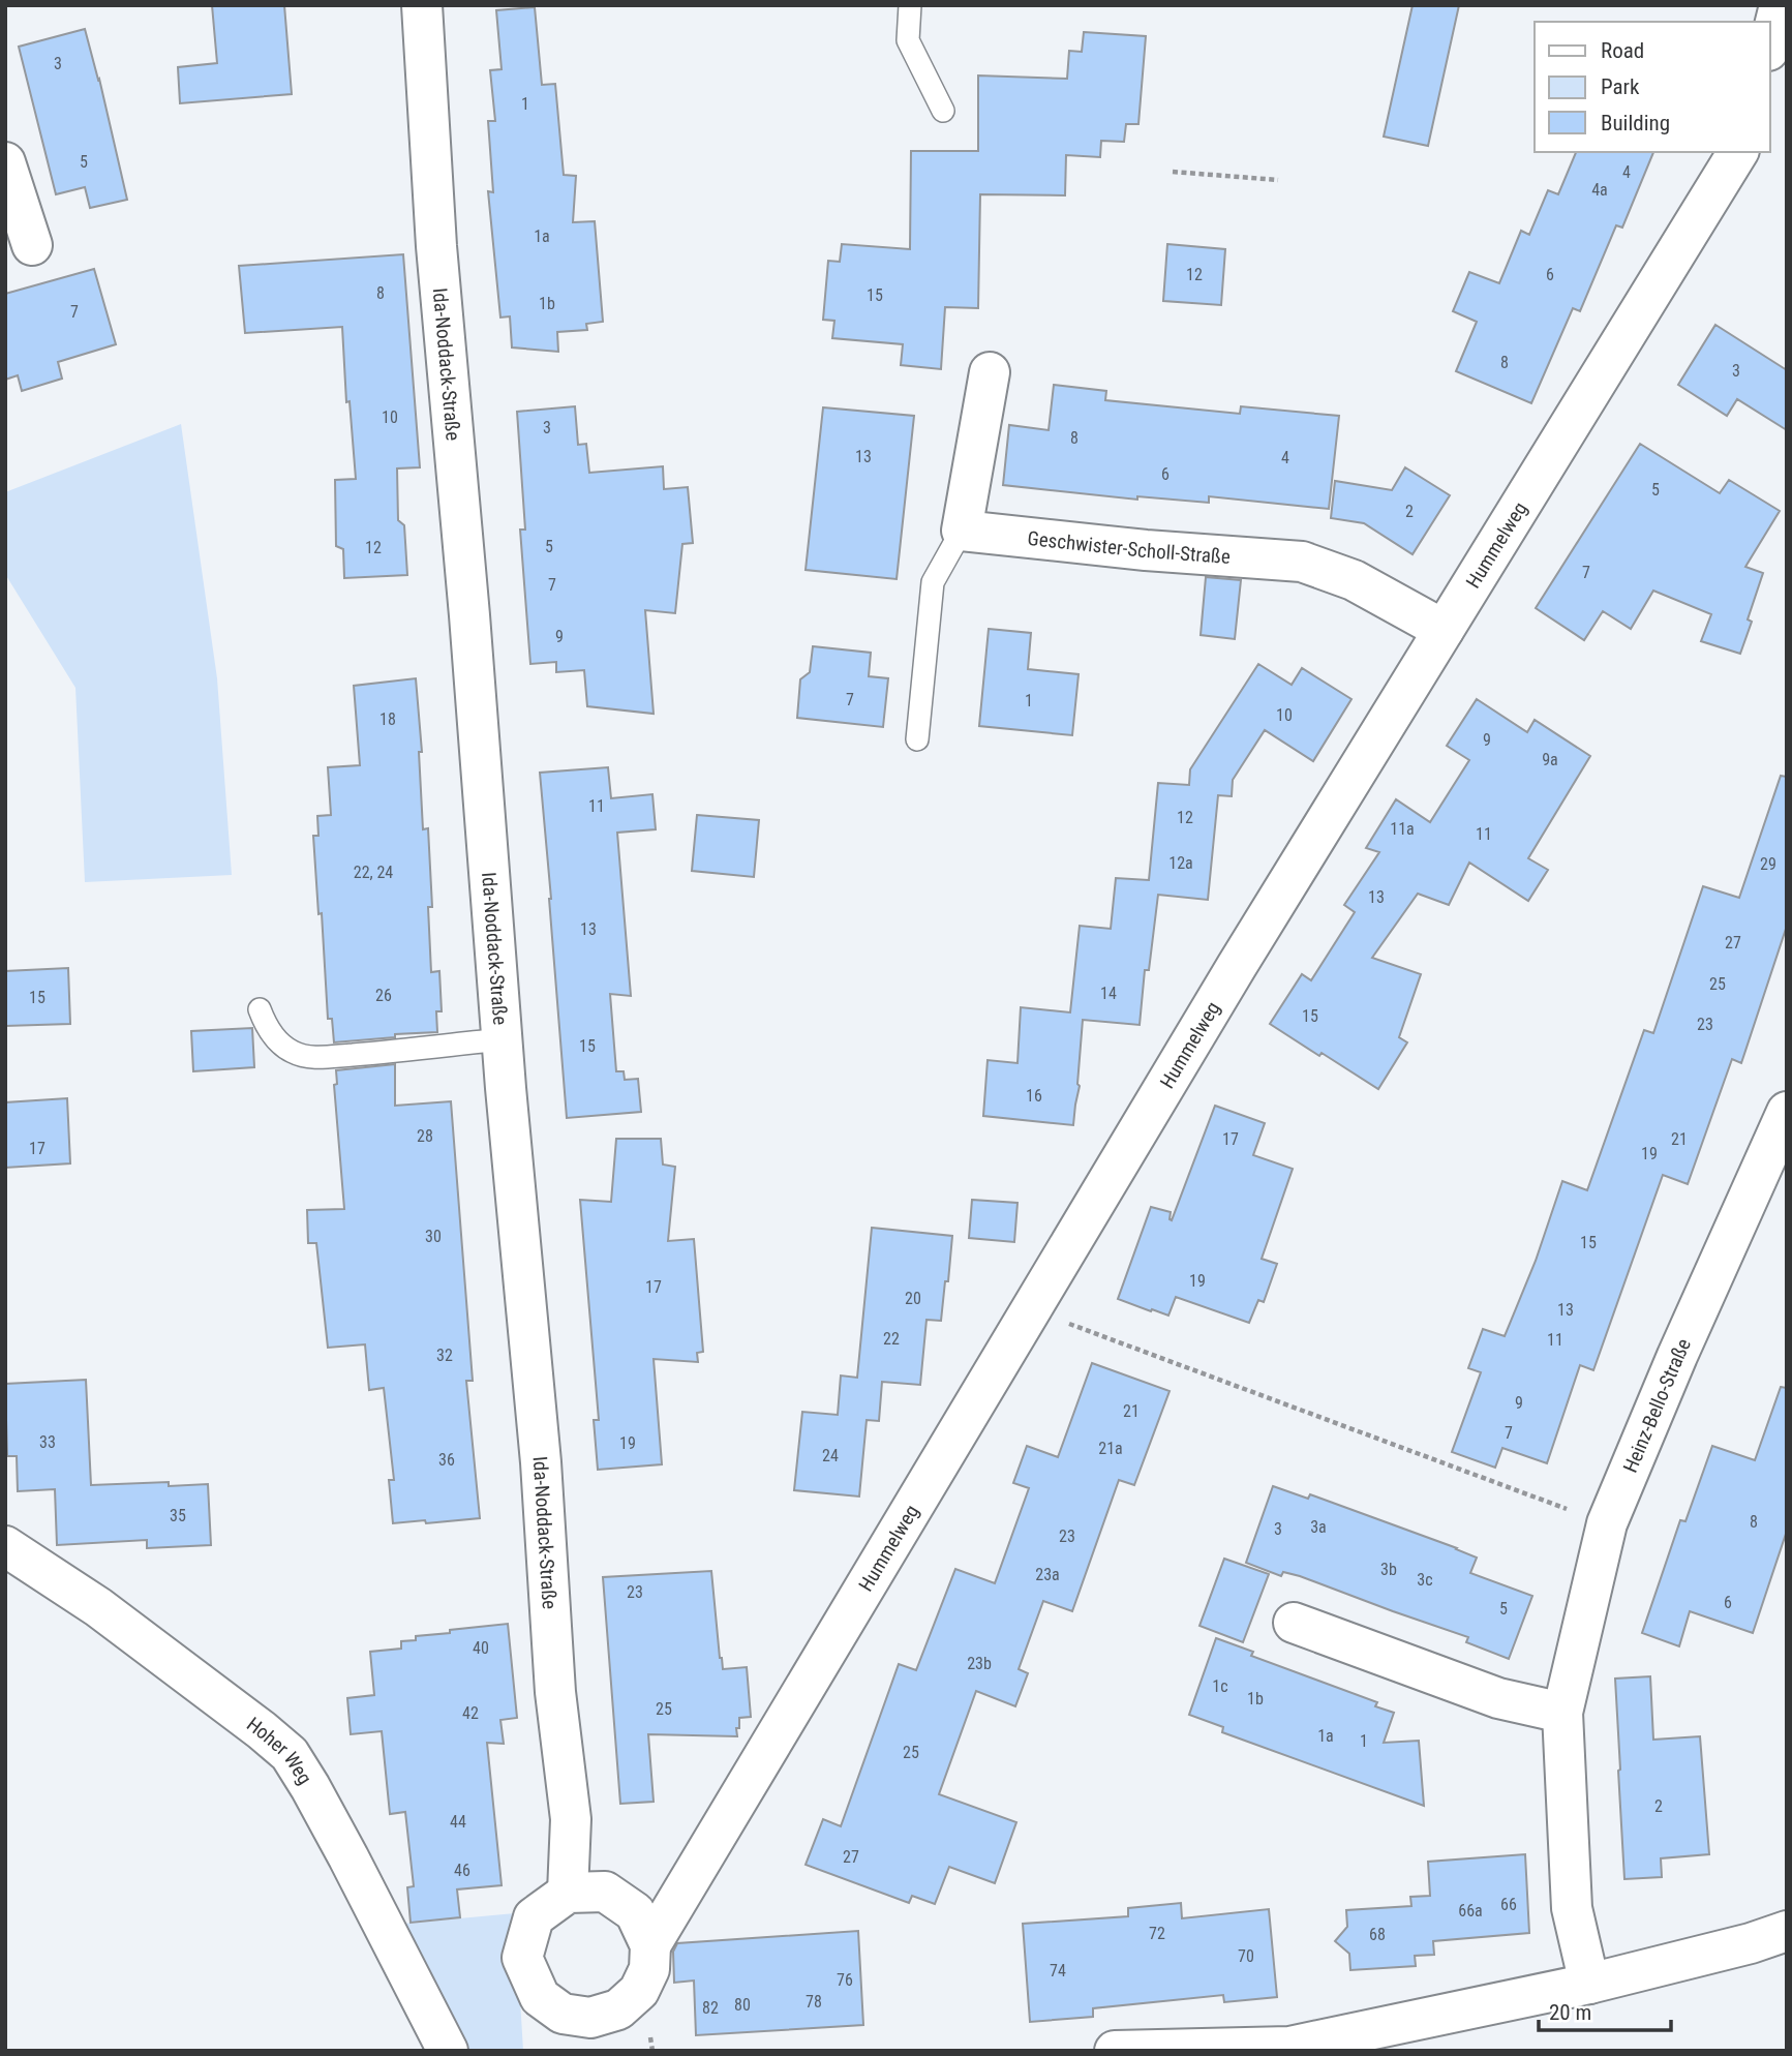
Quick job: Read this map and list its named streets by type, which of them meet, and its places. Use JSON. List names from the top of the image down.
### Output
{
  "streets": {
    "street": [
      "Ida-Noddack-Straße",
      "Hummelweg",
      "Geschwister-Scholl-Straße",
      "Heinz-Bello-Straße",
      "Hoher Weg"
    ]
  },
  "crossings": [
    ["Ida-Noddack-Straße", "Hummelweg"],
    ["Hummelweg", "Geschwister-Scholl-Straße"]
  ],
  "house_numbers": [
    "3",
    "1",
    "5",
    "4",
    "4a",
    "1a",
    "12",
    "6",
    "8",
    "15",
    "1b",
    "7",
    "8",
    "3",
    "10",
    "3",
    "8",
    "13",
    "4",
    "6",
    "5",
    "2",
    "5",
    "12",
    "7",
    "7",
    "9",
    "7",
    "1",
    "10",
    "18",
    "9",
    "9a",
    "11",
    "12",
    "11a",
    "11",
    "12a",
    "29",
    "22, 24",
    "13",
    "13",
    "27",
    "25",
    "14",
    "26",
    "15",
    "15",
    "23",
    "15",
    "16",
    "28",
    "17",
    "21",
    "17",
    "19",
    "30",
    "15",
    "19",
    "17",
    "20",
    "13",
    "22",
    "11",
    "32",
    "9",
    "21",
    "7",
    "33",
    "19",
    "21a",
    "24",
    "36",
    "35",
    "8",
    "3a",
    "3",
    "23",
    "3b",
    "23a",
    "3c",
    "23",
    "6",
    "5",
    "40",
    "23b",
    "1c",
    "1b",
    "25",
    "42",
    "1a",
    "1",
    "25",
    "2",
    "44",
    "27",
    "46",
    "66",
    "66a",
    "72",
    "68",
    "70",
    "74",
    "76",
    "78",
    "80",
    "82"
  ],
  "legend": ["Road", "Park", "Building"],
  "scale_bar": "20 m"
}
